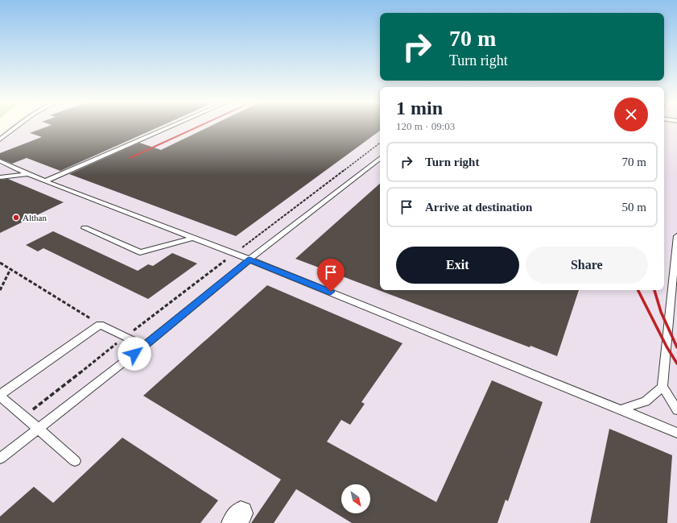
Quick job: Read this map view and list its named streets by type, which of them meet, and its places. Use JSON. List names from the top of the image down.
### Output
{
  "places": ["Althan"],
  "north": "bottom right",
  "page": {
    "turn": ["70 m", "Turn right"],
    "heading": ["1 min", "120 m · 09:03"],
    "list": [
      {
        "name": "Turn right",
        "value": "70 m"
      },
      {
        "name": "Arrive at destination",
        "value": "50 m"
      }
    ],
    "buttons": ["Exit", "Share"]
  }
}
